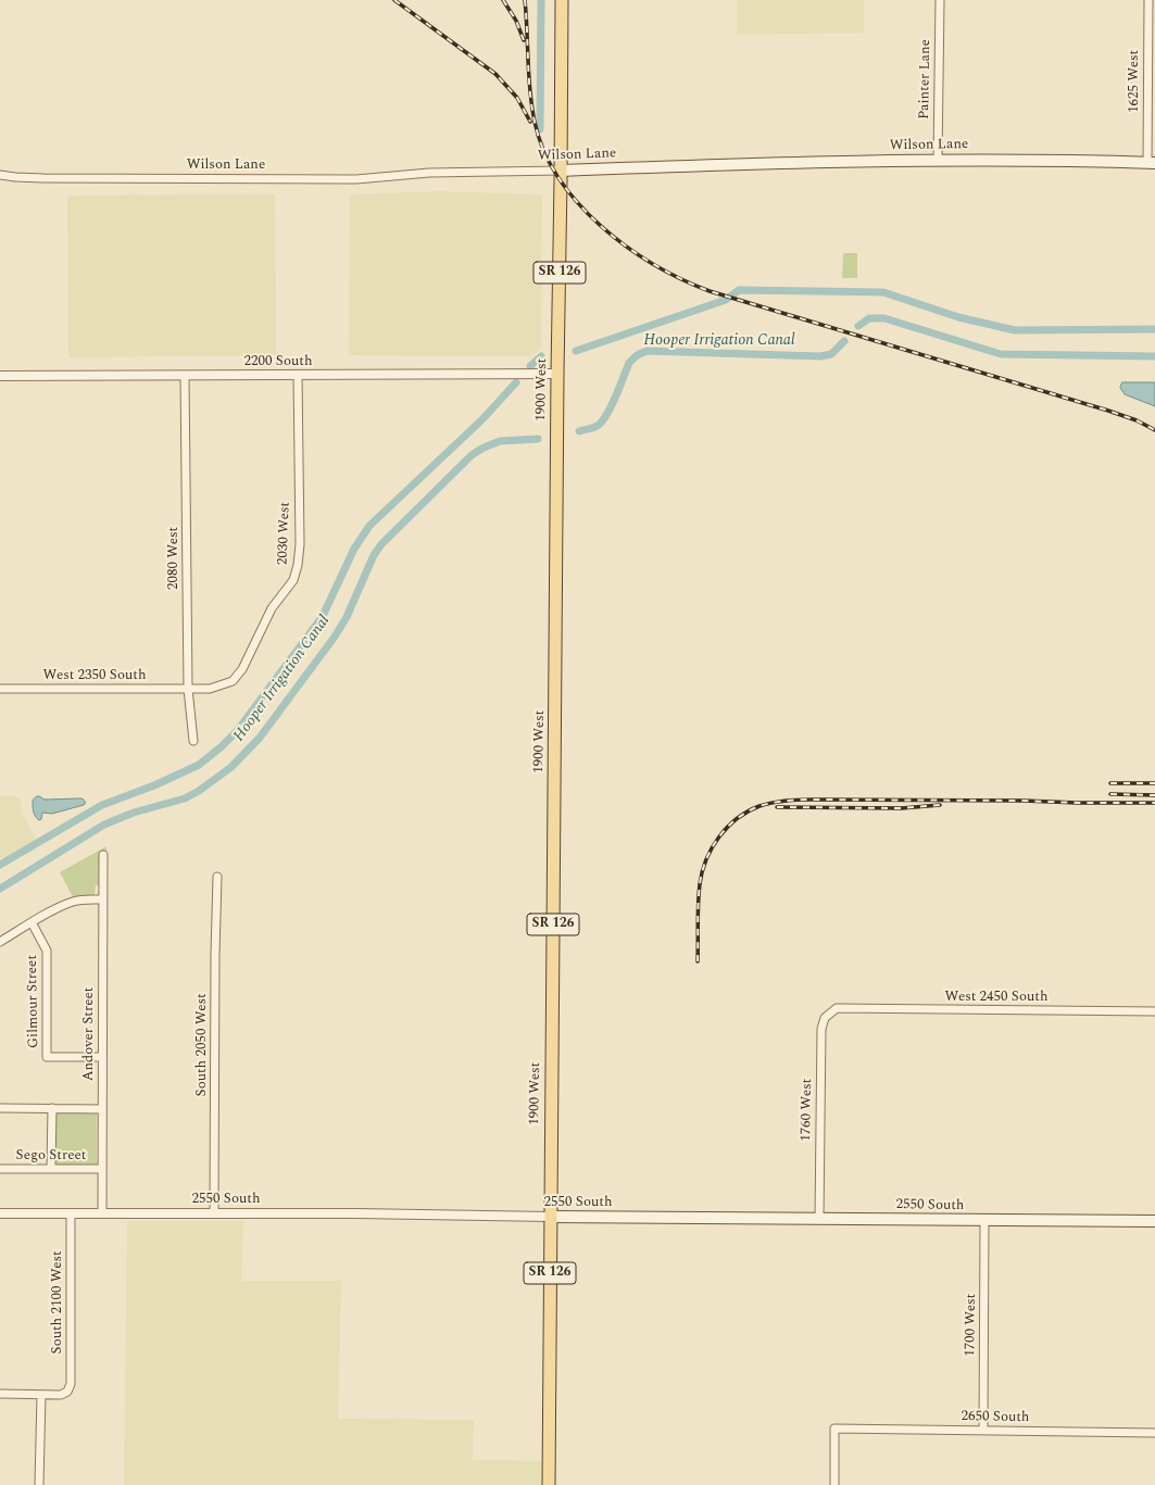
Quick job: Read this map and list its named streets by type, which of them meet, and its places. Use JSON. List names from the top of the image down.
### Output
{
  "streets": {
    "main road": [
      "Wilson Lane",
      "SR 126",
      "1900 West",
      "2550 South"
    ],
    "street": [
      "Painter Lane",
      "1625 West",
      "2200 South",
      "2030 West",
      "2080 West",
      "West 2350 South",
      "West 2450 South",
      "Gilmour Street",
      "Andover Street",
      "South 2050 West",
      "1760 West",
      "Sego Street",
      "South 2100 West",
      "1700 West",
      "2650 South"
    ]
  },
  "crossings": [
    ["Painter Lane", "Wilson Lane"],
    ["1625 West", "Wilson Lane"],
    ["Wilson Lane", "1900 West"],
    ["2200 South", "1900 West"],
    ["2200 South", "2030 West"],
    ["2200 South", "2080 West"],
    ["1900 West", "2550 South"],
    ["2030 West", "2080 West"],
    ["2030 West", "West 2350 South"],
    ["2080 West", "West 2350 South"],
    ["West 2450 South", "1760 West"],
    ["Gilmour Street", "Andover Street"],
    ["Andover Street", "Sego Street"],
    ["Andover Street", "2550 South"],
    ["South 2050 West", "2550 South"],
    ["1760 West", "2550 South"],
    ["2550 South", "South 2100 West"],
    ["2550 South", "1700 West"],
    ["1700 West", "2650 South"]
  ],
  "water": ["Hooper Irrigation Canal"]
}
